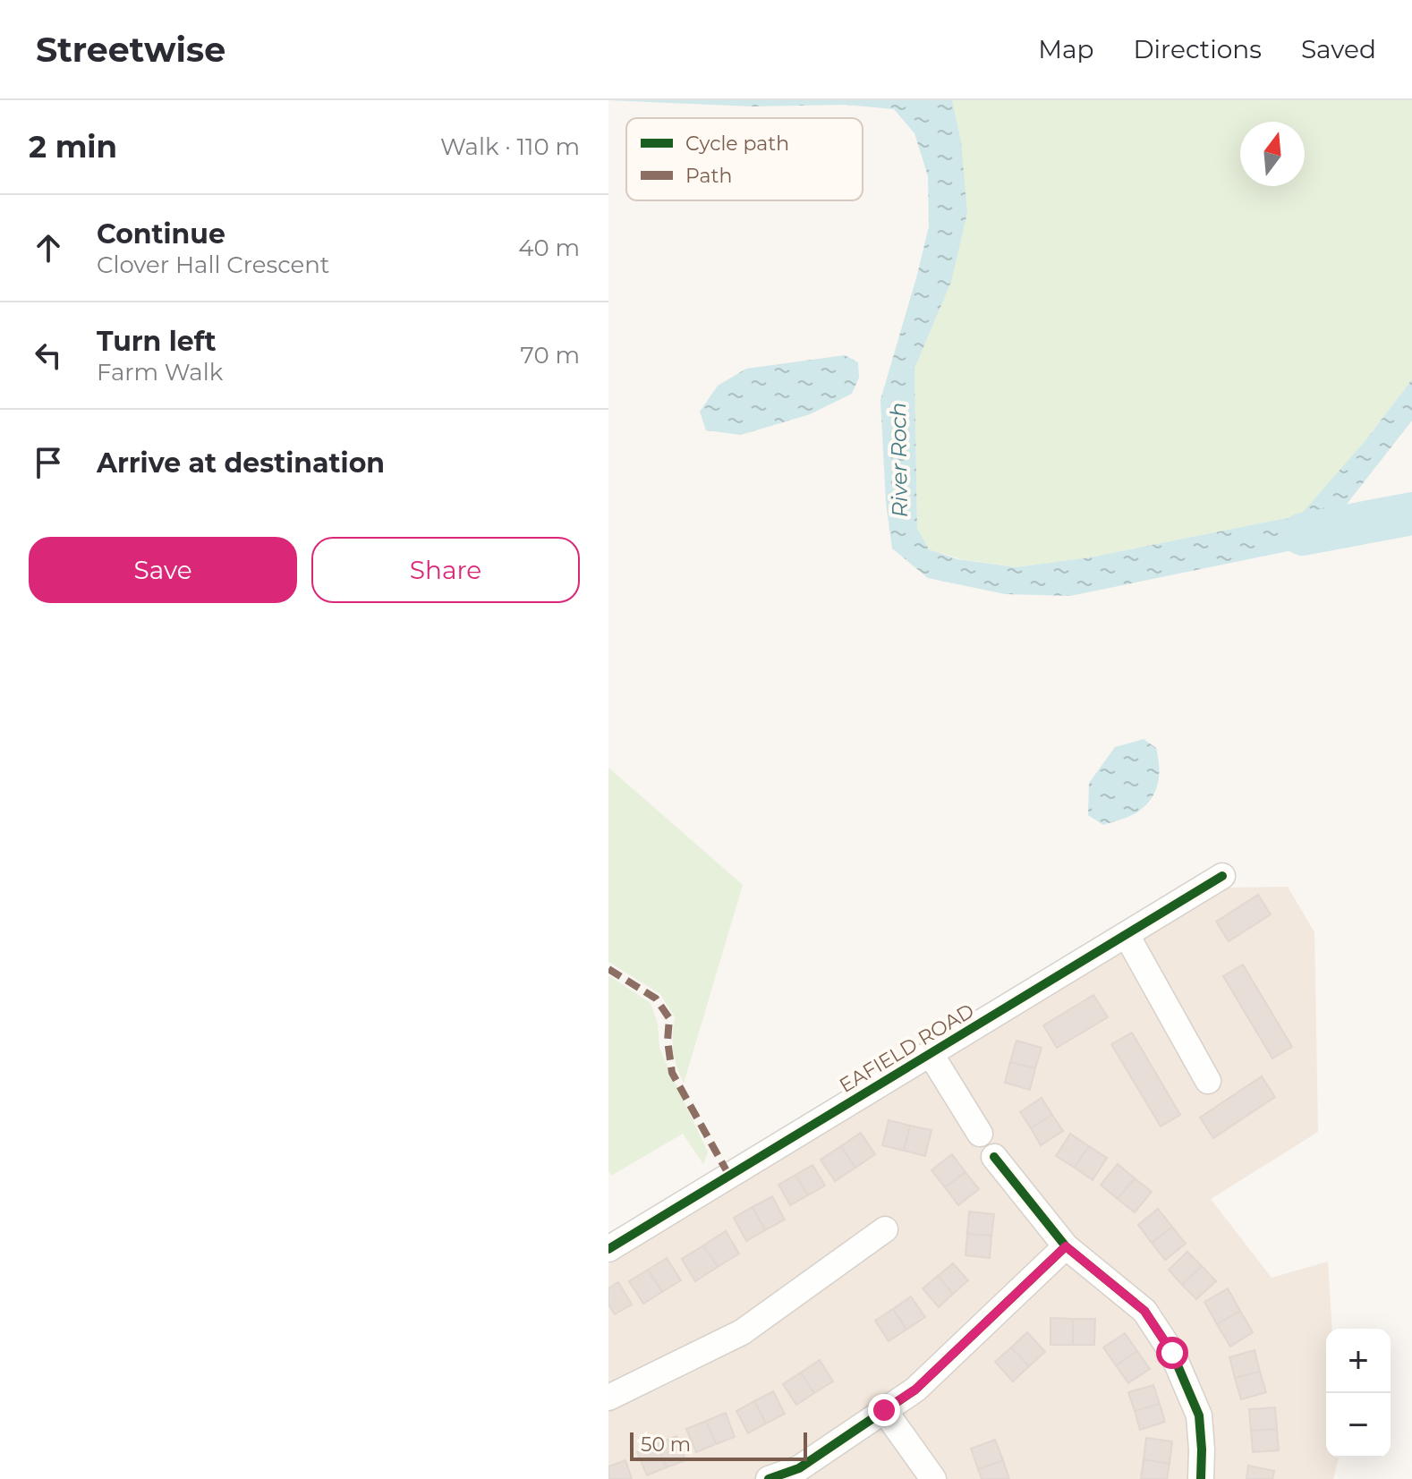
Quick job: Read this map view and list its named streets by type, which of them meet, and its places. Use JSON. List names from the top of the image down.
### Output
{
  "streets": {
    "street": ["EAFIELD ROAD"]
  },
  "water": ["River Roch"],
  "legend": ["Cycle path", "Path"],
  "scale_bar": "50 m",
  "north": "top",
  "page": {
    "header": "Streetwise",
    "nav": ["Map", "Directions", "Saved"],
    "heading": ["2 min", "Walk · 110 m"],
    "list": [
      ["Continue", "Clover Hall Crescent", "40 m"],
      ["Turn left", "Farm Walk", "70 m"],
      "Arrive at destination"
    ],
    "buttons": ["Save", "Share"],
    "map_buttons": ["+", "−"],
    "scale": "50 m"
  }
}
